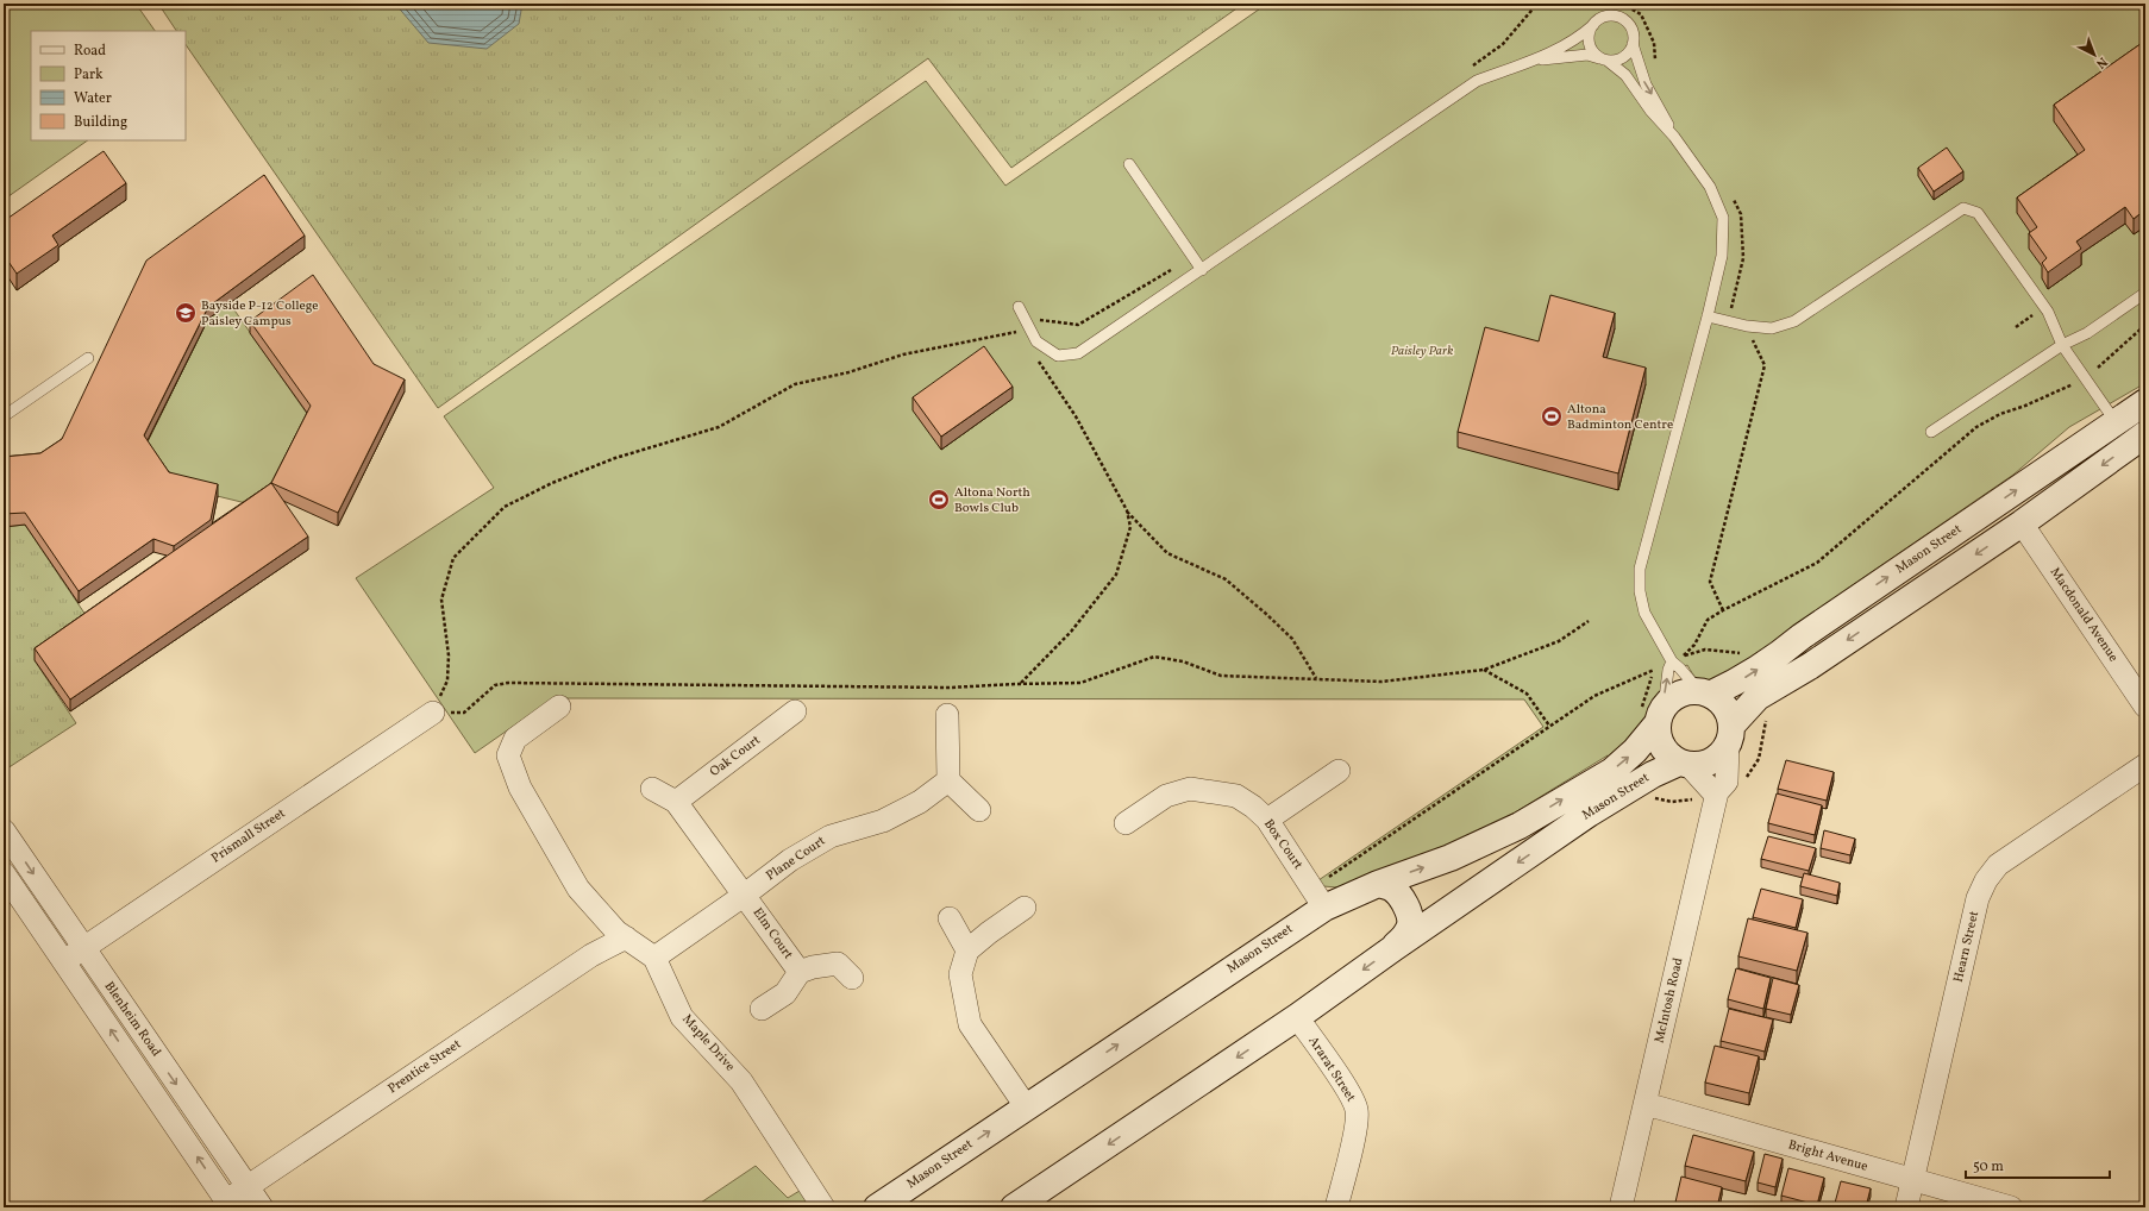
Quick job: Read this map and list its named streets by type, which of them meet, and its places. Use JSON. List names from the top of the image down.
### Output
{
  "streets": {
    "street": [
      "Mason Street",
      "Macdonald Avenue",
      "Oak Court",
      "Prismall Street",
      "Box Court",
      "Plane Court",
      "Elm Court",
      "Hearn Street",
      "McIntosh Road",
      "Blenheim Road",
      "Maple Drive",
      "Prentice Street",
      "Ararat Street",
      "Bright Avenue"
    ]
  },
  "crossings": [
    ["Mason Street", "Box Court"],
    ["Mason Street", "McIntosh Road"],
    ["Mason Street", "Ararat Street"],
    ["Prismall Street", "Blenheim Road"],
    ["Plane Court", "Elm Court"],
    ["Plane Court", "Maple Drive"],
    ["Hearn Street", "Bright Avenue"],
    ["McIntosh Road", "Bright Avenue"],
    ["Blenheim Road", "Prentice Street"]
  ],
  "parks": ["Paisley Park"],
  "places": {
    "school or university": ["Bayside P-12 College Paisley Campus"],
    "sports": ["Altona Badminton Centre", "Altona North Bowls Club"]
  },
  "legend": [
    "Road",
    "Park",
    "Water",
    "Building"
  ],
  "scale_bar": "50 m",
  "north": "bottom right"
}
